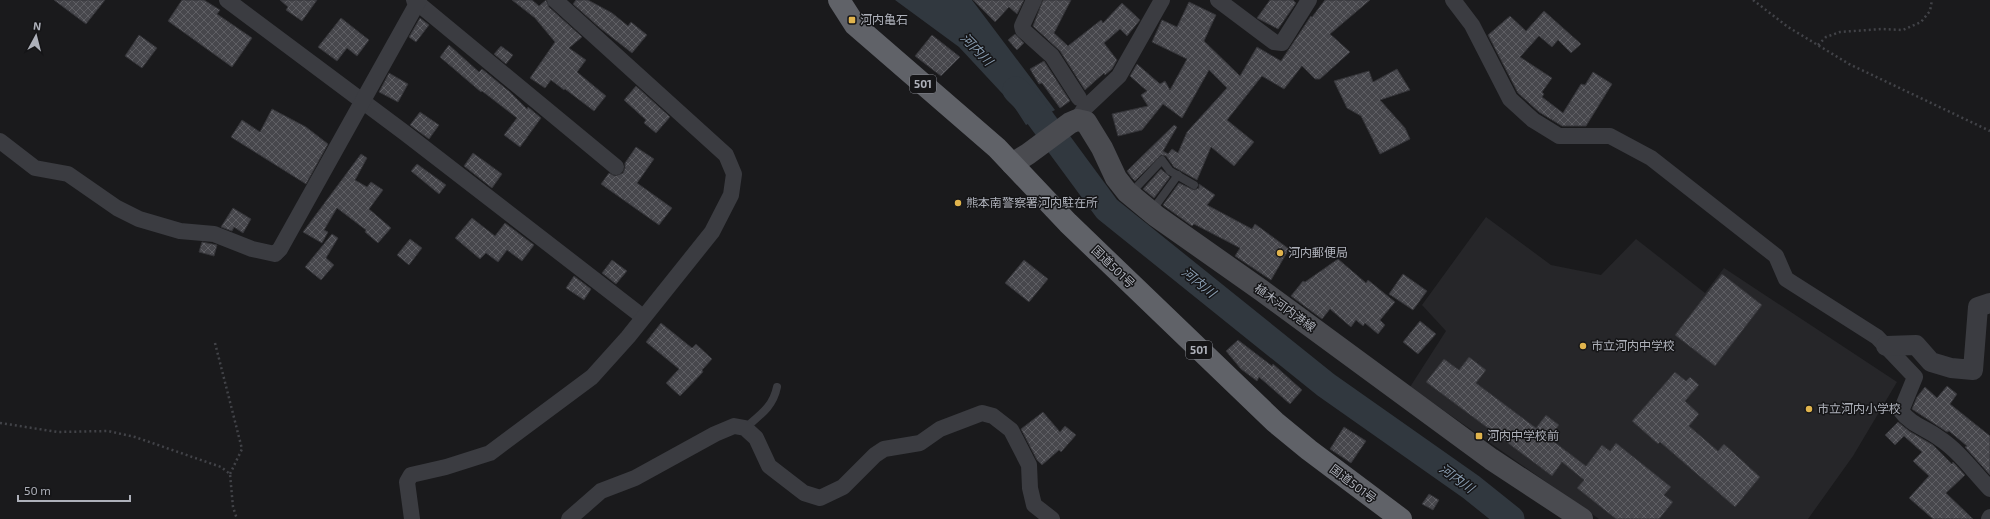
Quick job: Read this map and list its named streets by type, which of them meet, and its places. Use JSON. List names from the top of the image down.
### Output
{
  "streets": {
    "highway": ["501", "国道501号"],
    "main road": ["植木河内港線"]
  },
  "water": ["河内川"],
  "places": {
    "transit": ["河内亀石", "河内中学校前"],
    "other": [
      "熊本南警察署河内駐在所",
      "河内郵便局",
      "市立河内中学校",
      "市立河内小学校"
    ]
  },
  "scale_bar": "50 m",
  "north": "top"
}
